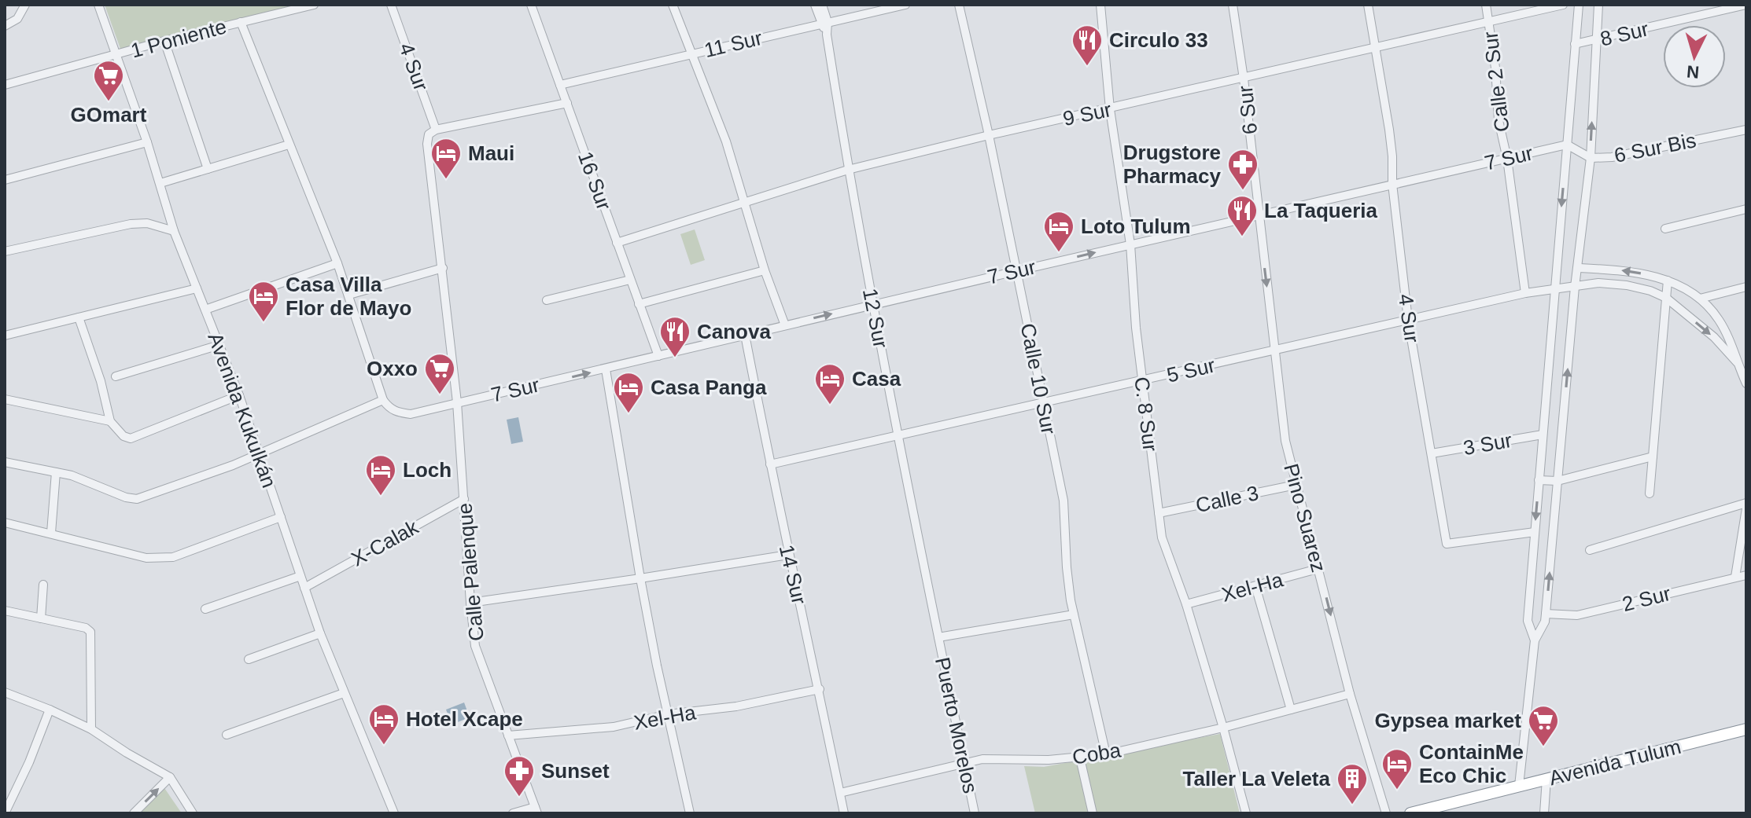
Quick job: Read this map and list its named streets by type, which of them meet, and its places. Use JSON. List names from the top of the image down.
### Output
{
  "streets": {
    "highway": ["Avenida Tulum"],
    "street": [
      "8 Sur",
      "1 Poniente",
      "11 Sur",
      "4 Sur",
      "Calle 2 Sur",
      "6 Sur",
      "9 Sur",
      "6 Sur Bis",
      "7 Sur",
      "16 Sur",
      "12 Sur",
      "5 Sur",
      "Calle 10 Sur",
      "Avenida Kukulkán",
      "C. 8 Sur",
      "3 Sur",
      "Calle 3",
      "Pino Suarez",
      "X-Calak",
      "Calle Palenque",
      "14 Sur",
      "Xel-Ha",
      "2 Sur",
      "Puerto Morelos",
      "Coba"
    ]
  },
  "crossings": [
    ["1 Poniente", "Avenida Kukulkán"],
    ["11 Sur", "16 Sur"],
    ["11 Sur", "12 Sur"],
    ["4 Sur", "9 Sur"],
    ["4 Sur", "7 Sur"],
    ["4 Sur", "5 Sur"],
    ["4 Sur", "3 Sur"],
    ["4 Sur", "Calle Palenque"],
    ["Calle 2 Sur", "9 Sur"],
    ["Calle 2 Sur", "7 Sur"],
    ["Calle 2 Sur", "5 Sur"],
    ["6 Sur", "9 Sur"],
    ["6 Sur", "7 Sur"],
    ["6 Sur", "Pino Suarez"],
    ["9 Sur", "16 Sur"],
    ["9 Sur", "12 Sur"],
    ["9 Sur", "Calle 10 Sur"],
    ["9 Sur", "C. 8 Sur"],
    ["6 Sur Bis", "7 Sur"],
    ["7 Sur", "16 Sur"],
    ["7 Sur", "12 Sur"],
    ["7 Sur", "Calle 10 Sur"],
    ["7 Sur", "C. 8 Sur"],
    ["7 Sur", "Pino Suarez"],
    ["7 Sur", "Calle Palenque"],
    ["7 Sur", "14 Sur"],
    ["12 Sur", "5 Sur"],
    ["12 Sur", "Puerto Morelos"],
    ["5 Sur", "Calle 10 Sur"],
    ["5 Sur", "C. 8 Sur"],
    ["5 Sur", "Pino Suarez"],
    ["5 Sur", "14 Sur"],
    ["Calle 10 Sur", "Coba"],
    ["Avenida Kukulkán", "X-Calak"],
    ["C. 8 Sur", "Calle 3"],
    ["C. 8 Sur", "Xel-Ha"],
    ["C. 8 Sur", "Coba"],
    ["Calle 3", "Pino Suarez"],
    ["Pino Suarez", "Xel-Ha"],
    ["Pino Suarez", "Coba"],
    ["X-Calak", "Calle Palenque"],
    ["Calle Palenque", "Xel-Ha"],
    ["14 Sur", "Xel-Ha"],
    ["14 Sur", "Coba"],
    ["Puerto Morelos", "Coba"]
  ],
  "places": {
    "restaurant": ["Circulo 33", "La Taqueria", "Canova"],
    "supermarket": ["GOmart", "Oxxo", "Gypsea market"],
    "hotel": [
      "Maui",
      "Loto Tulum",
      "Casa Villa Flor de Mayo",
      "Casa",
      "Casa Panga",
      "Loch",
      "Hotel Xcape",
      "ContainMe Eco Chic"
    ],
    "pharmacy": ["Drugstore Pharmacy", "Sunset"],
    "building": ["Taller La Veleta"]
  },
  "north": "bottom"
}
